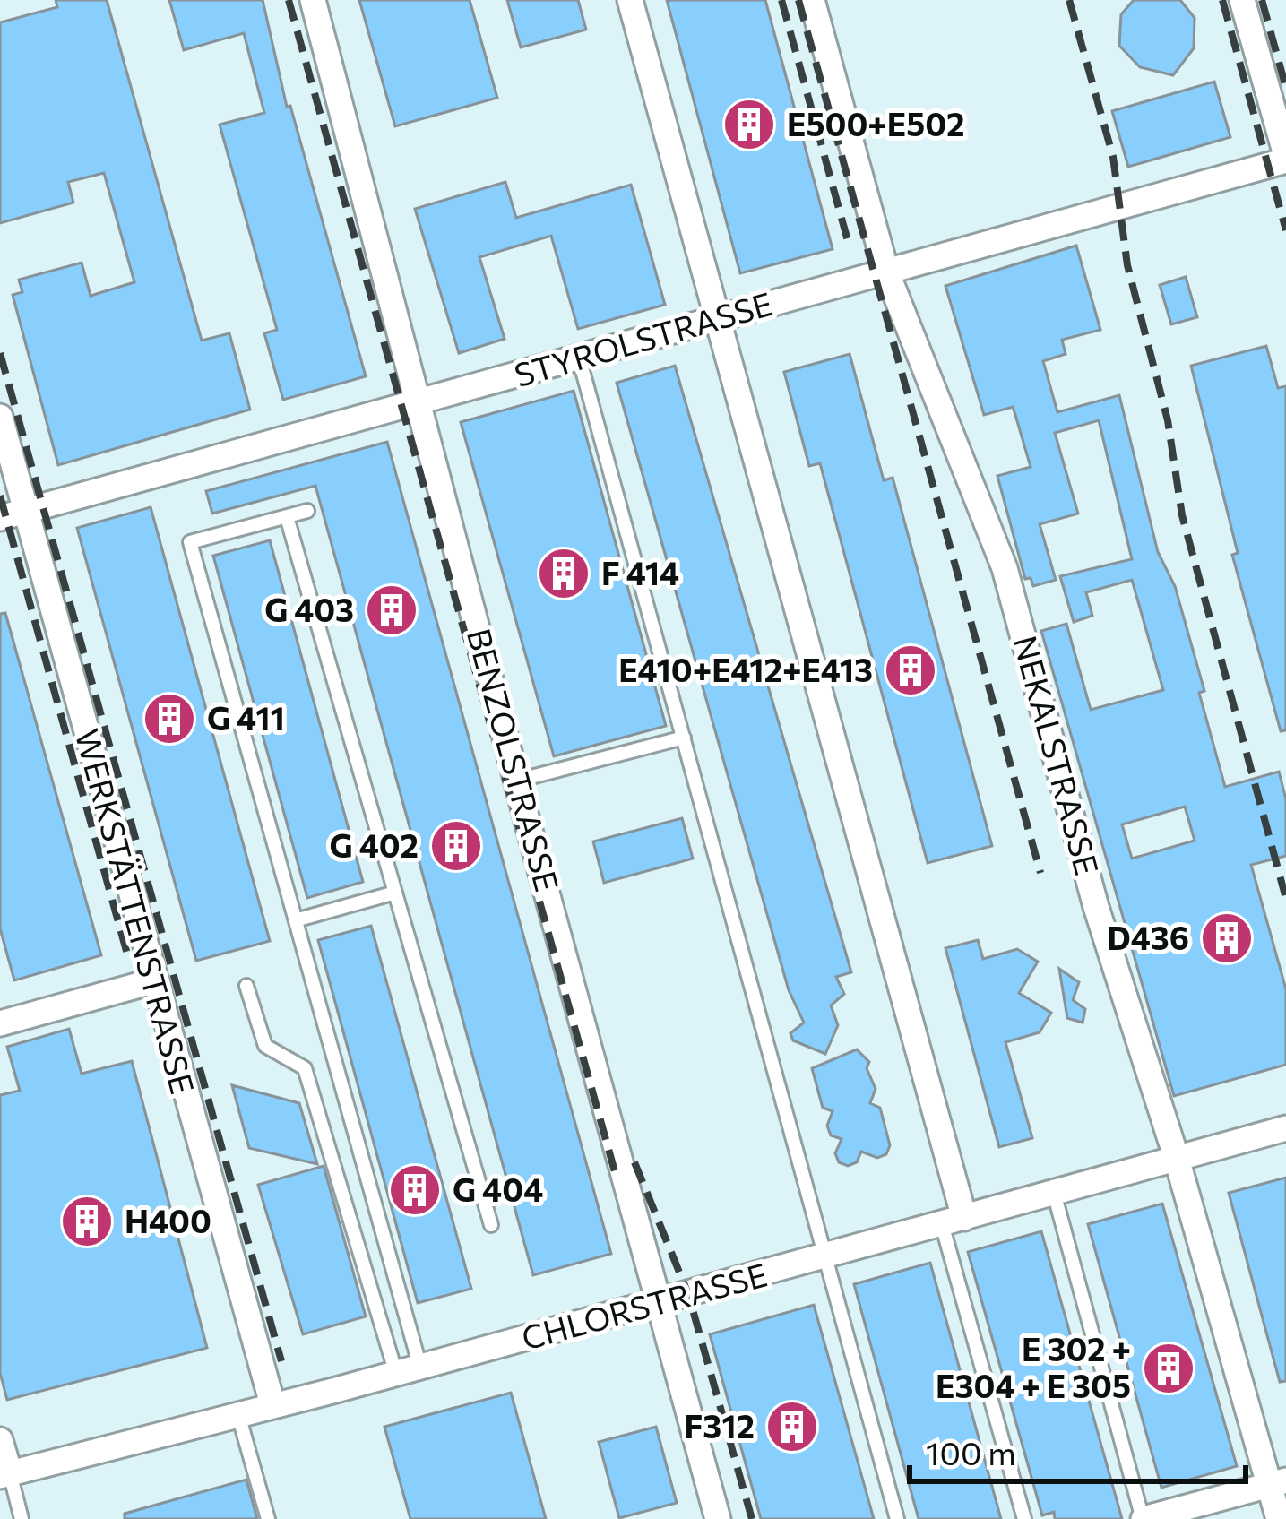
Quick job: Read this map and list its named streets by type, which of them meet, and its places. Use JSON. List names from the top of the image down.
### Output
{
  "streets": {
    "street": [
      "STYROLSTRASSE",
      "NEKALSTRASSE",
      "BENZOLSTRASSE",
      "WERKSTÄTTENSTRASSE",
      "CHLORSTRASSE"
    ]
  },
  "crossings": [
    ["STYROLSTRASSE", "NEKALSTRASSE"],
    ["STYROLSTRASSE", "BENZOLSTRASSE"],
    ["STYROLSTRASSE", "WERKSTÄTTENSTRASSE"],
    ["NEKALSTRASSE", "CHLORSTRASSE"],
    ["BENZOLSTRASSE", "CHLORSTRASSE"],
    ["WERKSTÄTTENSTRASSE", "CHLORSTRASSE"]
  ],
  "places": {
    "building": [
      "E500+E502",
      "F 414",
      "G 403",
      "E410+E412+E413",
      "G 411",
      "G 402",
      "D436",
      "G 404",
      "H400",
      "E 302 + E304 + E 305",
      "F312"
    ]
  },
  "scale_bar": "100 m"
}
